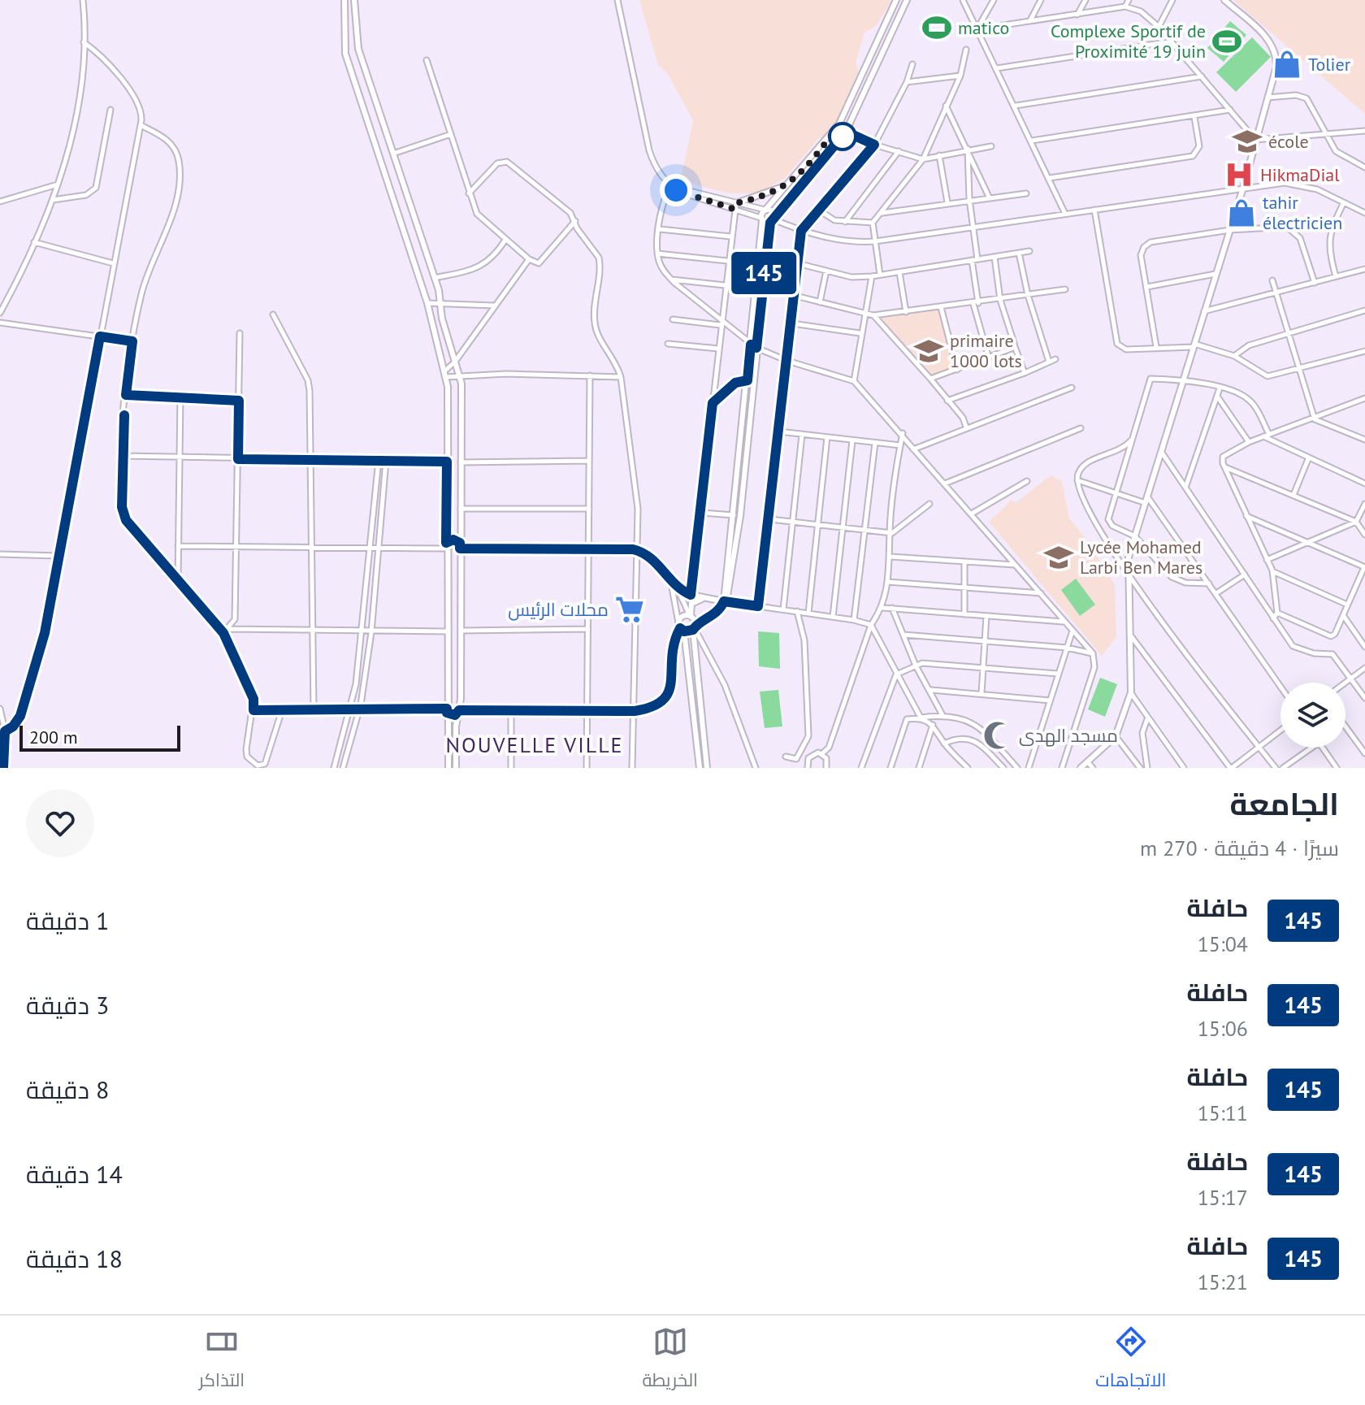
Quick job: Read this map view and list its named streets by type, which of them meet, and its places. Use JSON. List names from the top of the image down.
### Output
{
  "districts": ["NOUVELLE VILLE"],
  "places": {
    "sports": ["matico", "Complexe Sportif de Proximité 19 juin"],
    "shop": ["Tolier", "tahir électricien"],
    "school or university": ["école", "primaire 1000 lots", "Lycée Mohamed Larbi Ben Mares"],
    "hospital": ["HikmaDial"],
    "supermarket": ["محلات الرئيس"],
    "mosque": ["مسجد الهدى"]
  },
  "lines": ["bus line 145"],
  "scale_bar": "200 m",
  "page": {
    "on_map": "145",
    "scale": "200 m",
    "heading": ["الجامعة", "سيرًا · 4 دقيقة · 270 m"],
    "list": [
      {
        "mark": "145",
        "name": "حافلة",
        "note": "15:04",
        "value": "1 دقيقة"
      },
      {
        "mark": "145",
        "name": "حافلة",
        "note": "15:06",
        "value": "3 دقيقة"
      },
      {
        "mark": "145",
        "name": "حافلة",
        "note": "15:11",
        "value": "8 دقيقة"
      },
      {
        "mark": "145",
        "name": "حافلة",
        "note": "15:17",
        "value": "14 دقيقة"
      },
      {
        "mark": "145",
        "name": "حافلة",
        "note": "15:21",
        "value": "18 دقيقة"
      }
    ],
    "tabs": ["الاتجاهات", "الخريطة", "التذاكر"]
  }
}
